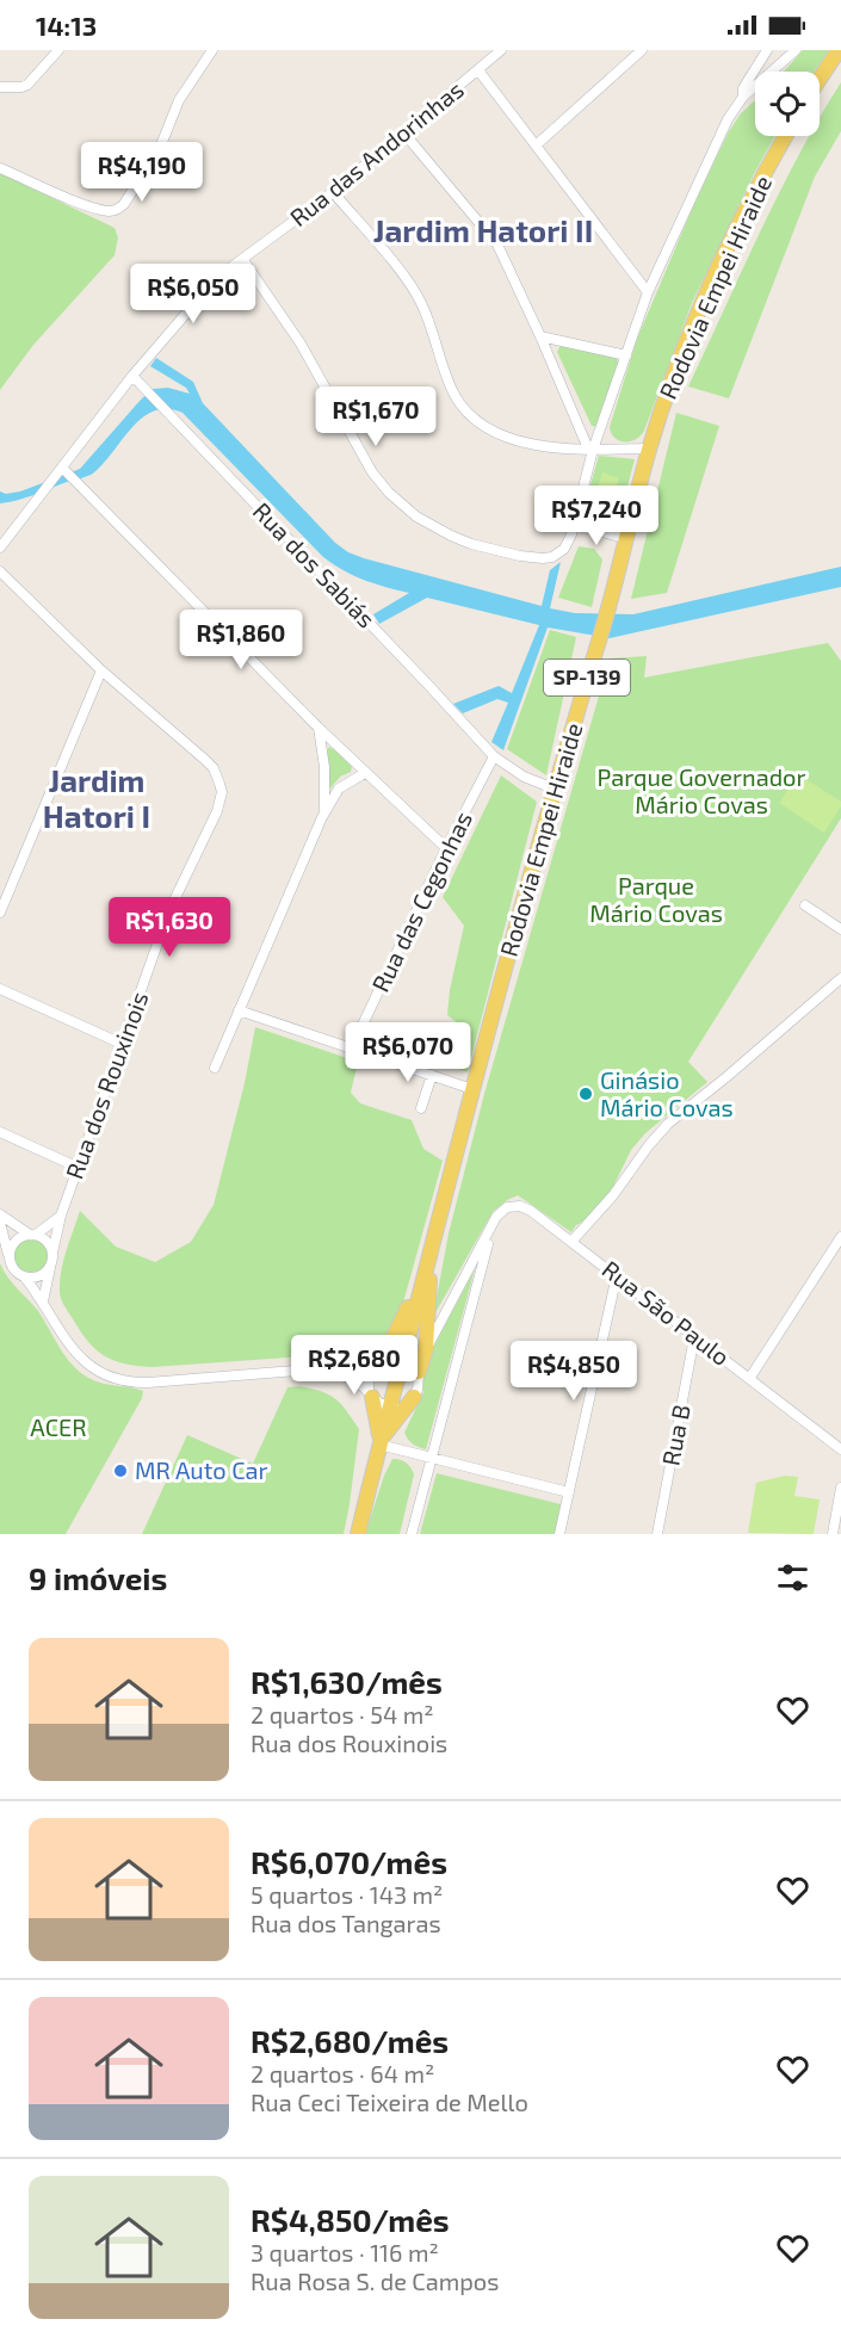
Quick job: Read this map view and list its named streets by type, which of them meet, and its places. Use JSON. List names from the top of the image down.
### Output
{
  "streets": {
    "main road": ["Rodovia Empei Hiraide", "SP-139"],
    "street": [
      "Rua das Andorinhas",
      "Rua dos Sabiás",
      "Rua das Cegonhas",
      "Rua dos Rouxinois",
      "Rua São Paulo",
      "Rua B"
    ]
  },
  "crossings": [
    ["Rua das Andorinhas", "Rua dos Sabiás"],
    ["Rodovia Empei Hiraide", "Rua dos Sabiás"],
    ["Rua dos Sabiás", "Rua das Cegonhas"],
    ["Rua São Paulo", "Rua B"]
  ],
  "districts": ["Jardim Hatori II", "Jardim Hatori I"],
  "parks": ["Parque Governador Mário Covas", "Parque Mário Covas", "ACER"],
  "places": ["Ginásio Mário Covas", "MR Auto Car"],
  "page": {
    "status": "14:13",
    "price": [
      "R$4,190",
      "R$6,050",
      "R$1,670",
      "R$7,240",
      "R$1,860",
      "R$1,630",
      "R$6,070",
      "R$2,680",
      "R$4,850"
    ],
    "heading": "9 imóveis",
    "list": [
      {
        "name": "R$1,630/mês",
        "note": "2 quartos · 54 m² · Rua dos Rouxinois"
      },
      {
        "name": "R$6,070/mês",
        "note": "5 quartos · 143 m² · Rua dos Tangaras"
      },
      {
        "name": "R$2,680/mês",
        "note": "2 quartos · 64 m² · Rua Ceci Teixeira de Mello"
      },
      {
        "name": "R$4,850/mês",
        "note": "3 quartos · 116 m² · Rua Rosa S. de Campos"
      }
    ]
  }
}
